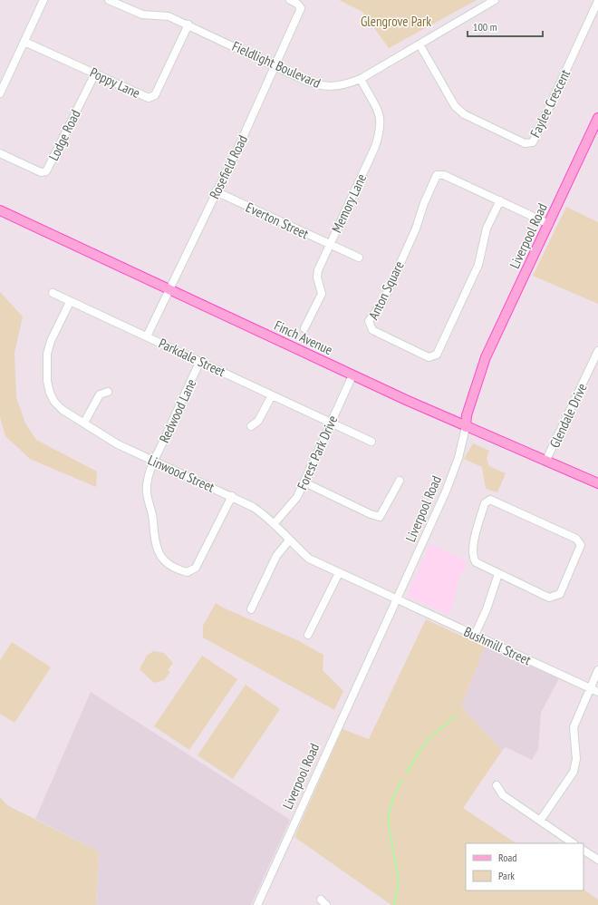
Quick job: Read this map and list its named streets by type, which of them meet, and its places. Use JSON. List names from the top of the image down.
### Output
{
  "streets": {
    "main road": ["Liverpool Road", "Finch Avenue"],
    "street": [
      "Fieldlight Boulevard",
      "Poppy Lane",
      "Faylee Crescent",
      "Lodge Road",
      "Rosefield Road",
      "Memory Lane",
      "Everton Street",
      "Anton Square",
      "Parkdale Street",
      "Redwood Lane",
      "Glendale Drive",
      "Forest Park Drive",
      "Linwood Street",
      "Bushmill Street"
    ]
  },
  "crossings": [
    ["Fieldlight Boulevard", "Poppy Lane"],
    ["Fieldlight Boulevard", "Faylee Crescent"],
    ["Fieldlight Boulevard", "Rosefield Road"],
    ["Fieldlight Boulevard", "Memory Lane"],
    ["Poppy Lane", "Lodge Road"],
    ["Rosefield Road", "Everton Street"],
    ["Rosefield Road", "Finch Avenue"],
    ["Rosefield Road", "Parkdale Street"],
    ["Memory Lane", "Everton Street"],
    ["Liverpool Road", "Anton Square"],
    ["Liverpool Road", "Finch Avenue"],
    ["Liverpool Road", "Linwood Street"],
    ["Liverpool Road", "Bushmill Street"],
    ["Finch Avenue", "Glendale Drive"],
    ["Finch Avenue", "Forest Park Drive"],
    ["Parkdale Street", "Redwood Lane"],
    ["Parkdale Street", "Forest Park Drive"],
    ["Parkdale Street", "Linwood Street"],
    ["Redwood Lane", "Linwood Street"],
    ["Forest Park Drive", "Linwood Street"],
    ["Linwood Street", "Bushmill Street"]
  ],
  "parks": ["Glengrove Park"],
  "legend": ["Road", "Park"],
  "scale_bar": "100 m"
}
